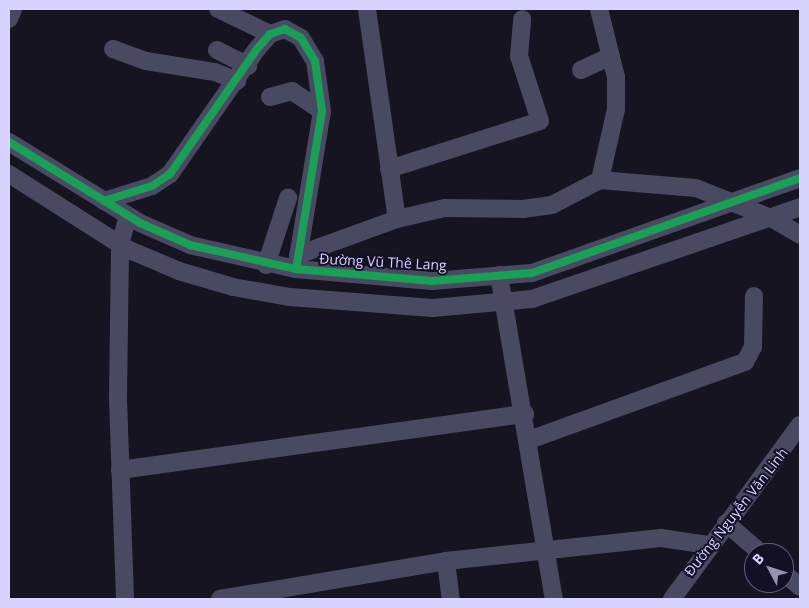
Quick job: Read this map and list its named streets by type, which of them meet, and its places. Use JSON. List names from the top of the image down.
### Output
{
  "streets": {
    "street": ["Đường Vũ Thê Lang", "Đường Nguyễn Văn Linh"]
  },
  "north": "top left"
}
